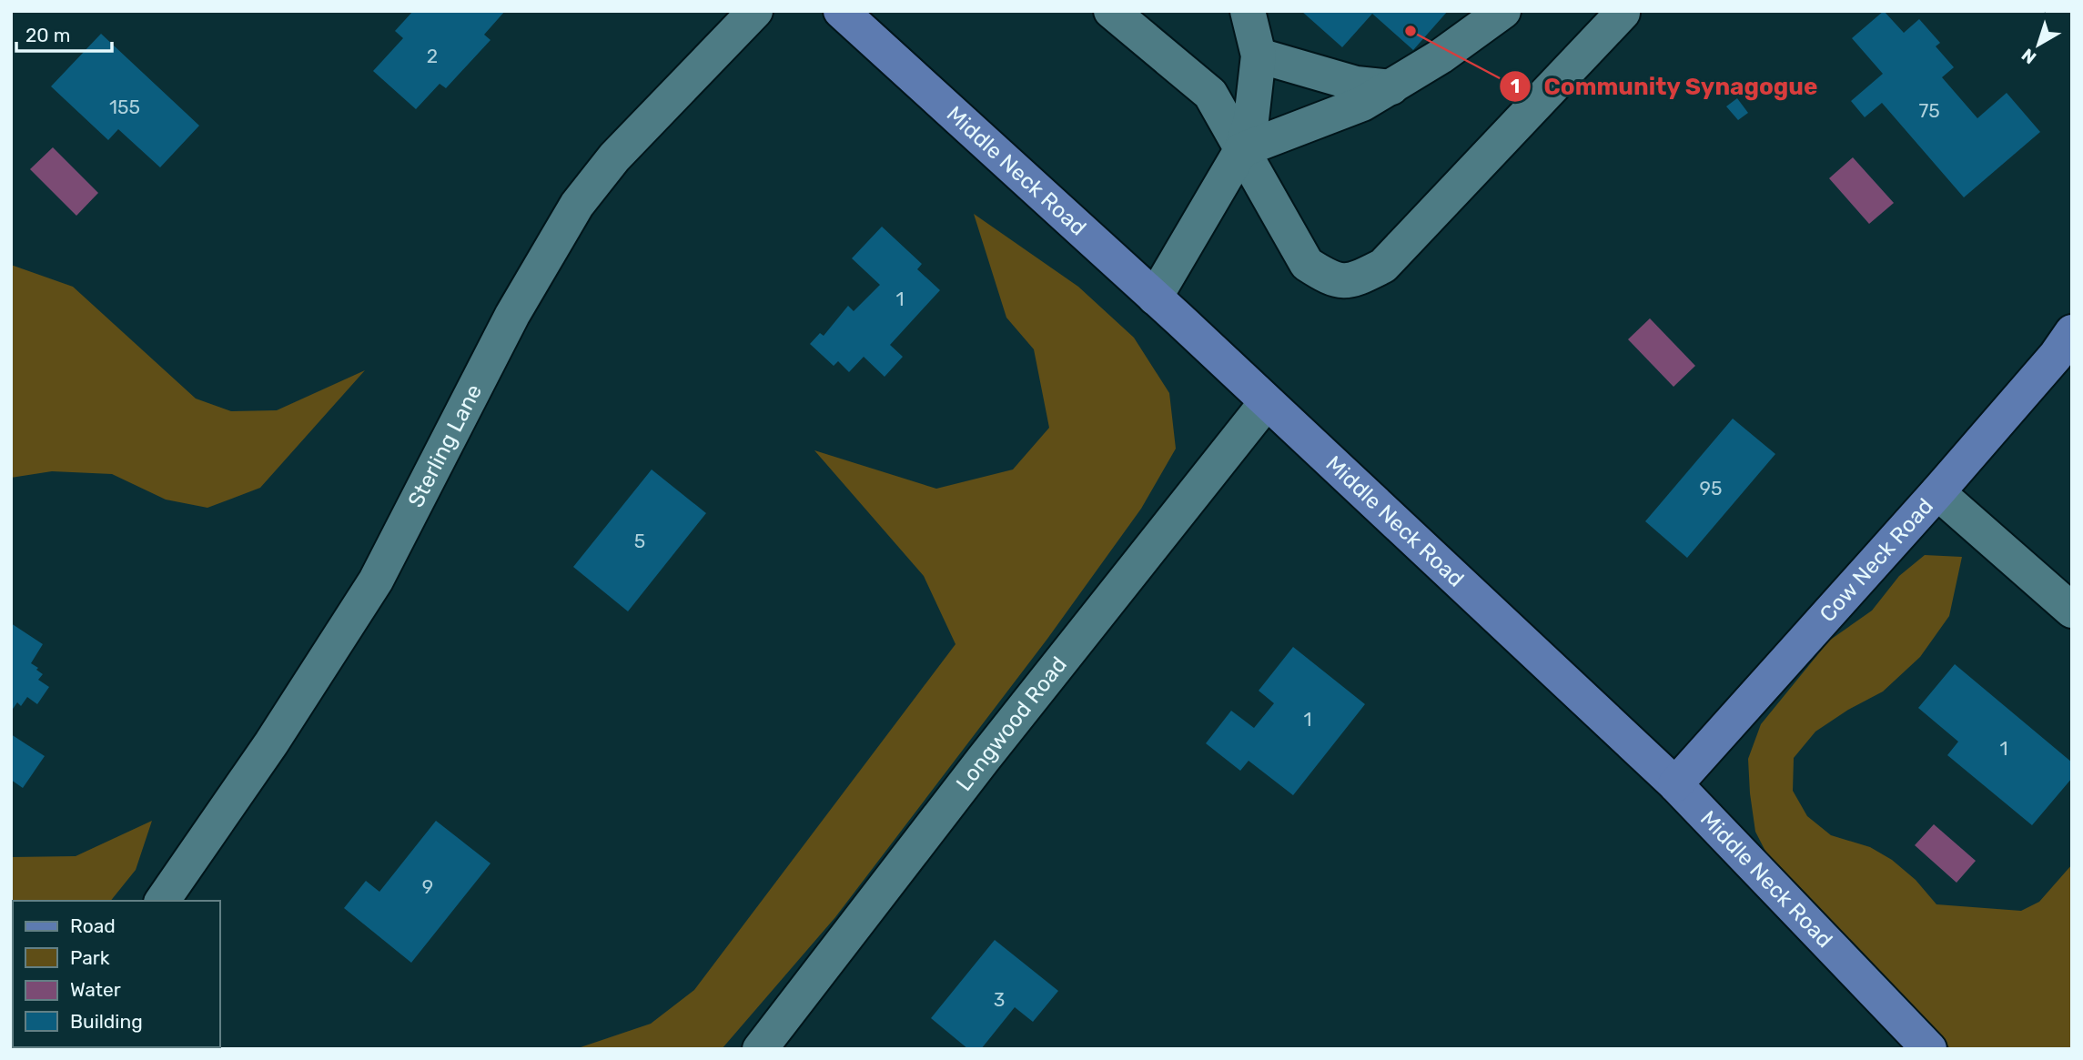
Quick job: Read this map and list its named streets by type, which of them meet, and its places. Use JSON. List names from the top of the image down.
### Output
{
  "streets": {
    "main road": ["Middle Neck Road", "Cow Neck Road"],
    "street": ["Sterling Lane", "Longwood Road"]
  },
  "crossings": [
    ["Middle Neck Road", "Cow Neck Road"],
    ["Middle Neck Road", "Longwood Road"]
  ],
  "places": ["Community Synagogue"],
  "house_numbers": [
    "2",
    "155",
    "75",
    "1",
    "95",
    "5",
    "1",
    "1",
    "9",
    "3"
  ],
  "legend": [
    "Road",
    "Park",
    "Water",
    "Building"
  ],
  "scale_bar": "20 m",
  "north": "bottom left"
}
